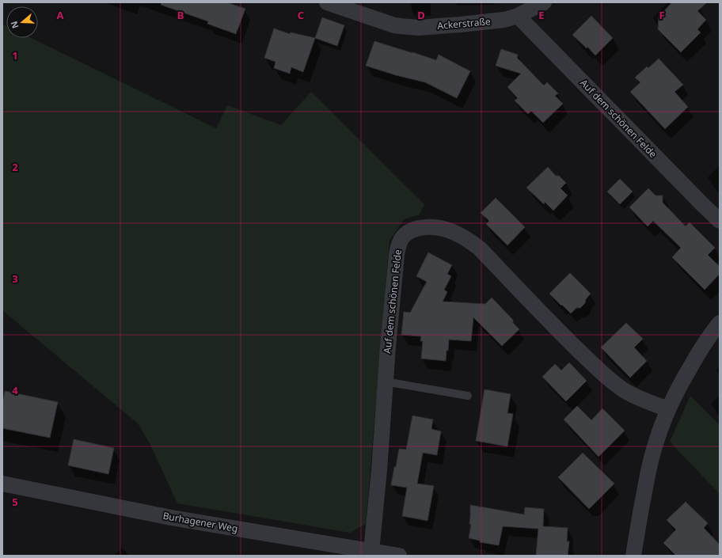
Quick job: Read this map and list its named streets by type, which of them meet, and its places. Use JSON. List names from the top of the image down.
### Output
{
  "streets": {
    "street": ["Ackerstraße", "Auf dem schönen Felde", "Burhagener Weg"]
  },
  "crossings": [
    ["Ackerstraße", "Auf dem schönen Felde"],
    ["Auf dem schönen Felde", "Burhagener Weg"]
  ],
  "north": "left",
  "grid": {
    "columns": [
      "A",
      "B",
      "C",
      "D",
      "E",
      "F"
    ],
    "rows": [
      "1",
      "2",
      "3",
      "4",
      "5"
    ]
  }
}
